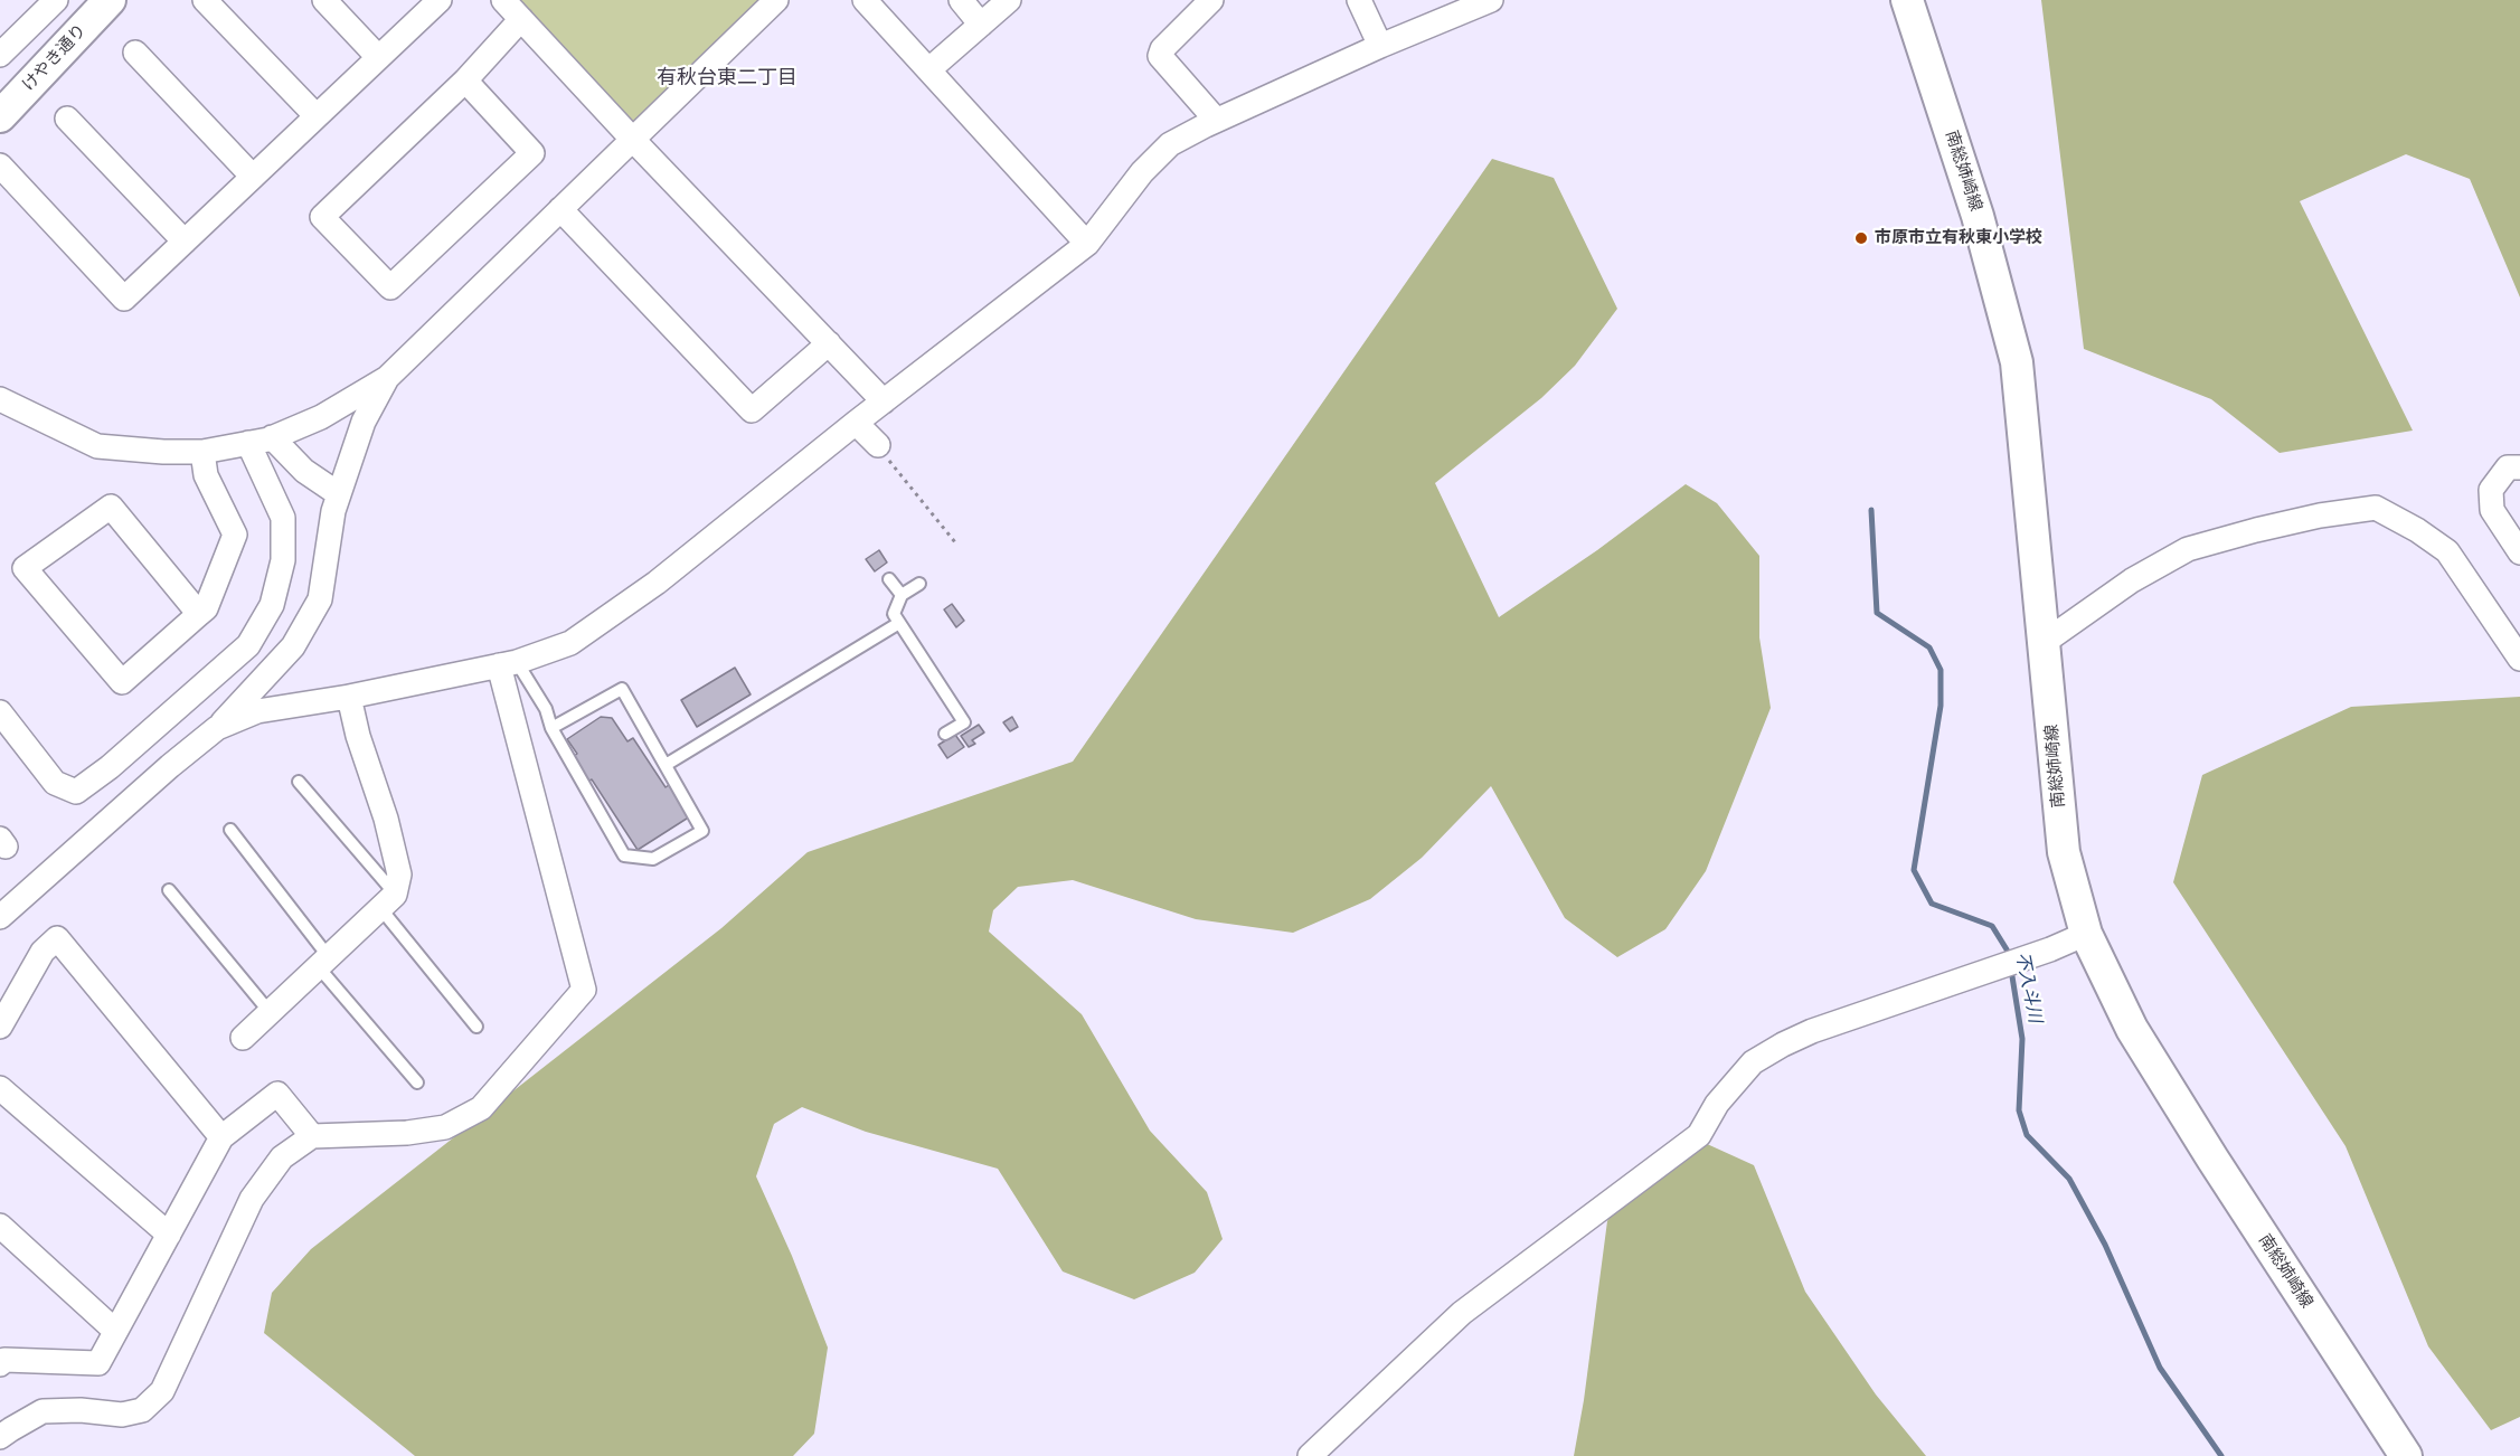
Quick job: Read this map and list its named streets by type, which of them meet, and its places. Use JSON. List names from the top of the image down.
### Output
{
  "streets": {
    "main road": ["けやき通り", "南総姉崎線"]
  },
  "districts": ["有秋台東二丁目"],
  "water": ["不入斗川"],
  "places": ["市原市立有秋東小学校"]
}
